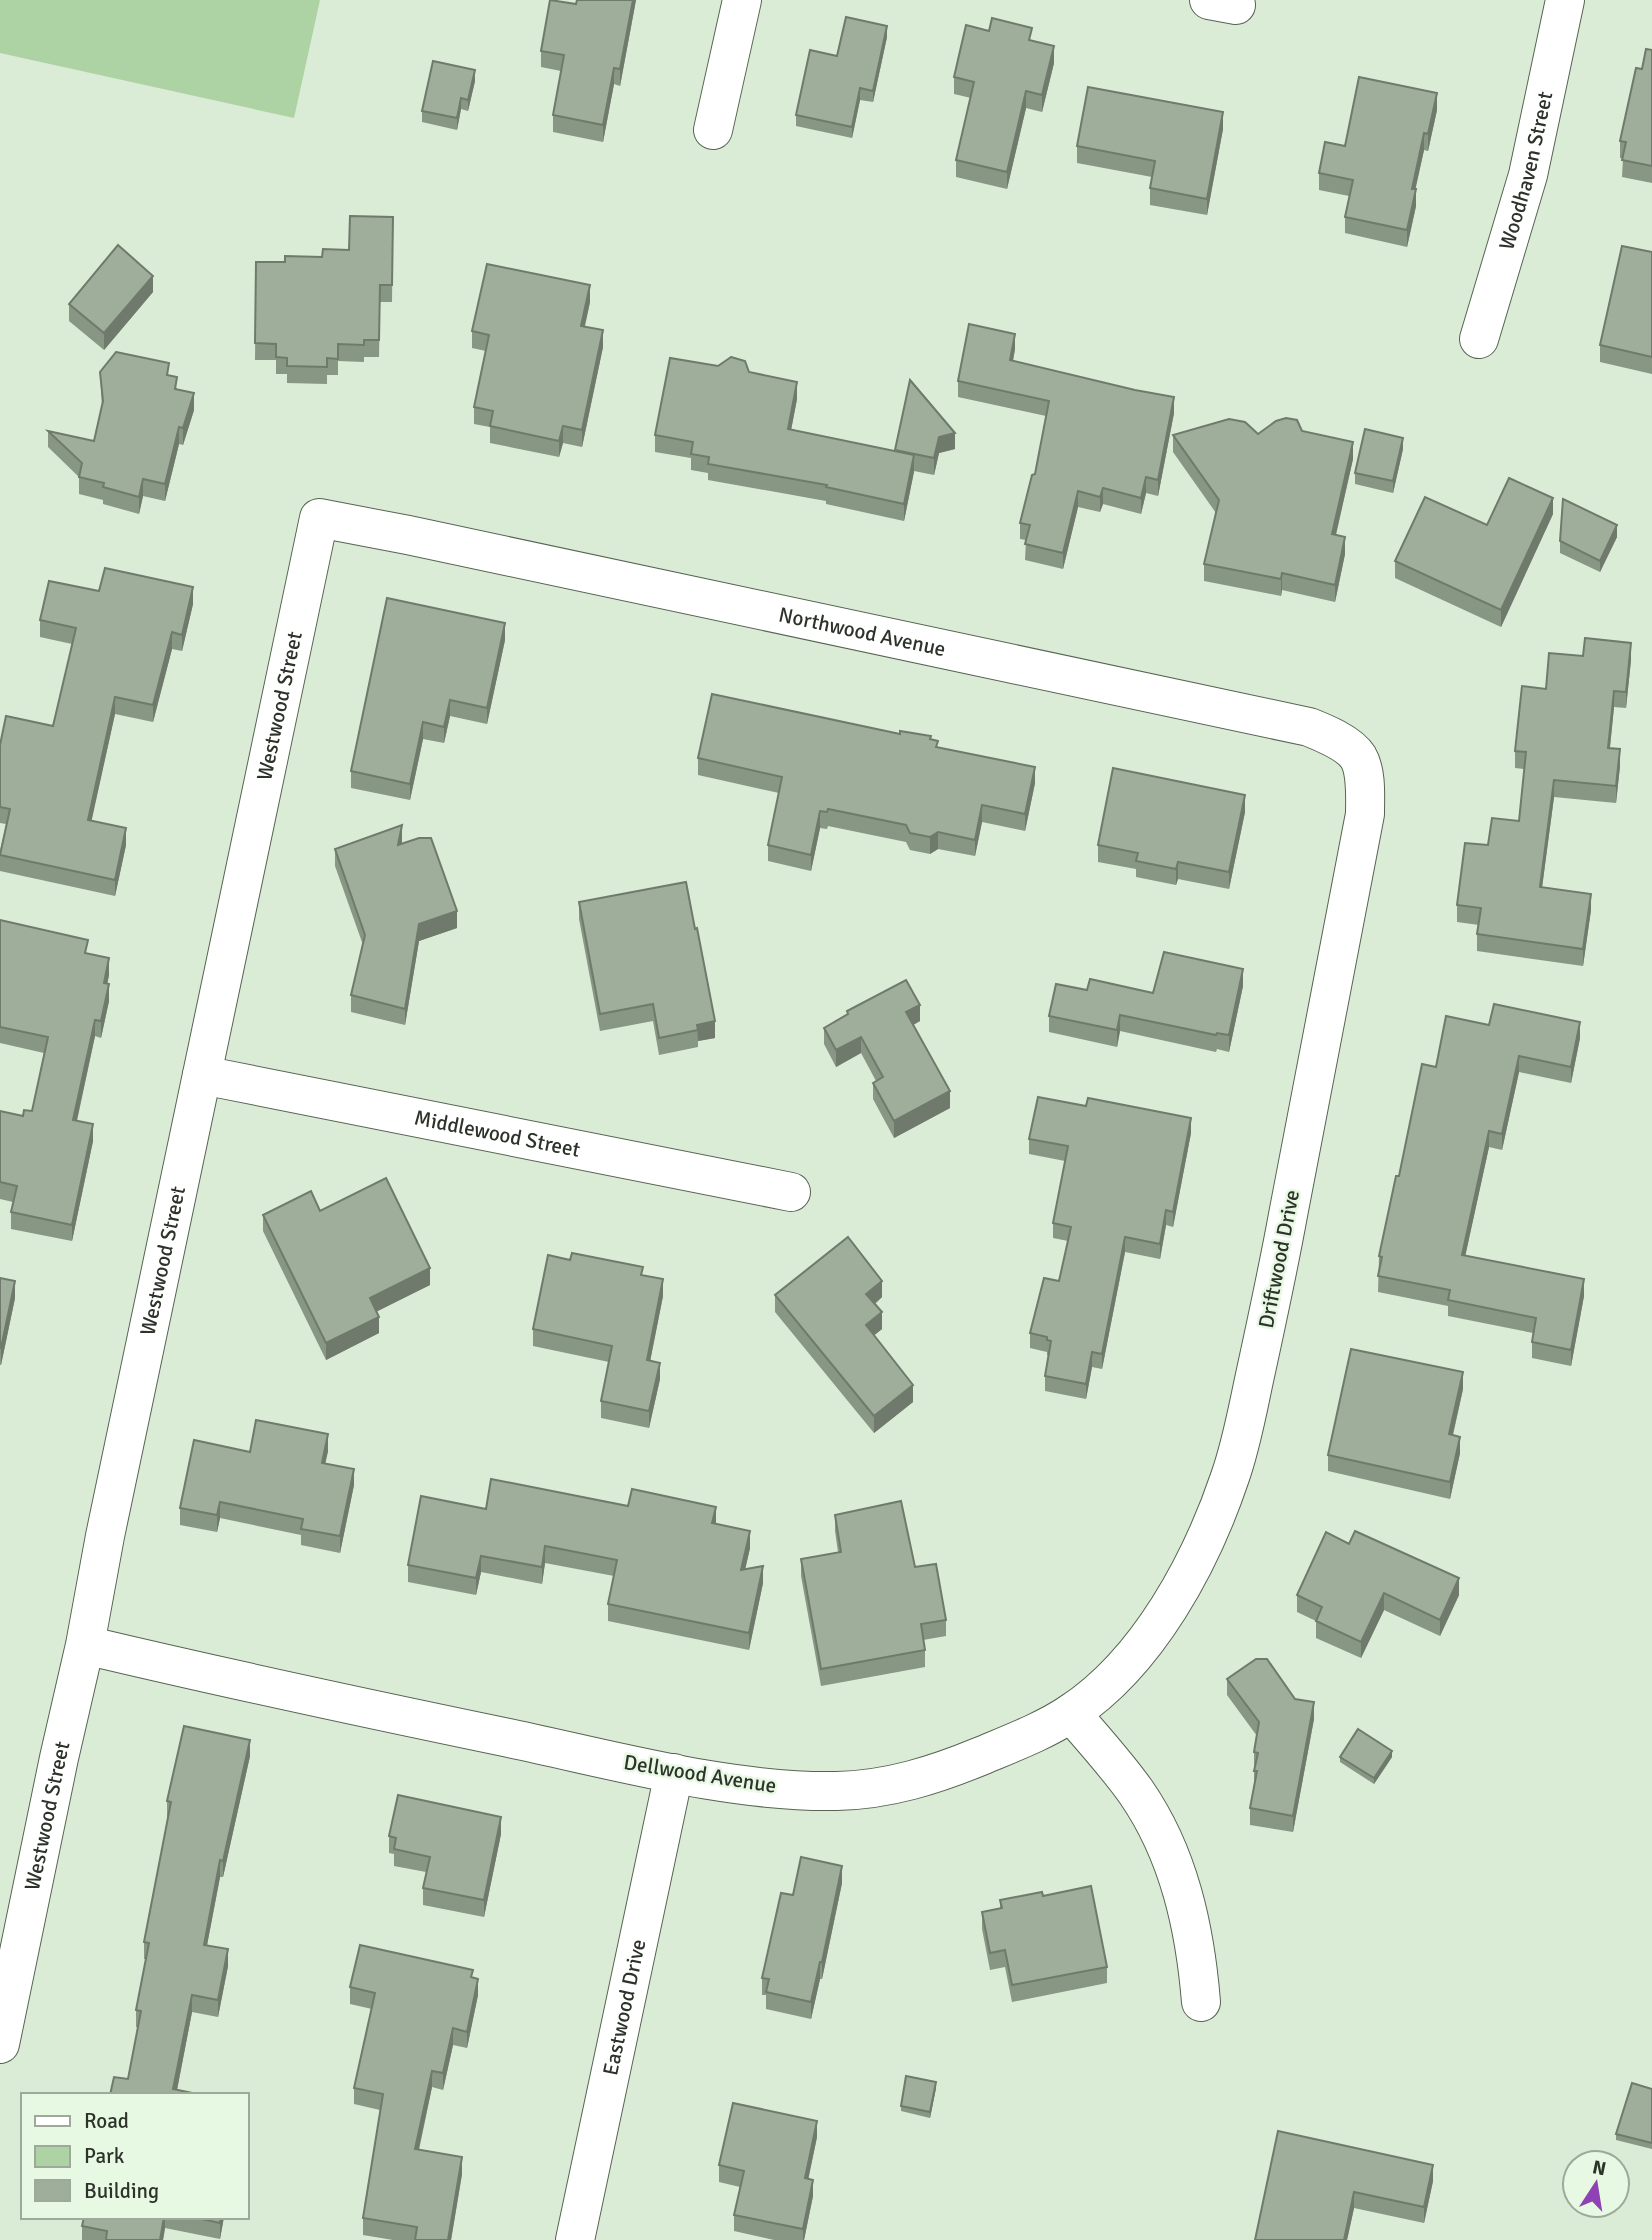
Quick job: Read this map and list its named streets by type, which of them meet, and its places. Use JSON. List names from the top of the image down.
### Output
{
  "streets": {
    "street": [
      "Woodhaven Street",
      "Northwood Avenue",
      "Westwood Street",
      "Middlewood Street",
      "Driftwood Drive",
      "Dellwood Avenue",
      "Eastwood Drive"
    ]
  },
  "crossings": [
    ["Northwood Avenue", "Westwood Street"],
    ["Northwood Avenue", "Driftwood Drive"],
    ["Westwood Street", "Middlewood Street"],
    ["Westwood Street", "Dellwood Avenue"],
    ["Driftwood Drive", "Dellwood Avenue"],
    ["Dellwood Avenue", "Eastwood Drive"]
  ],
  "legend": ["Road", "Park", "Building"],
  "north": "top"
}
